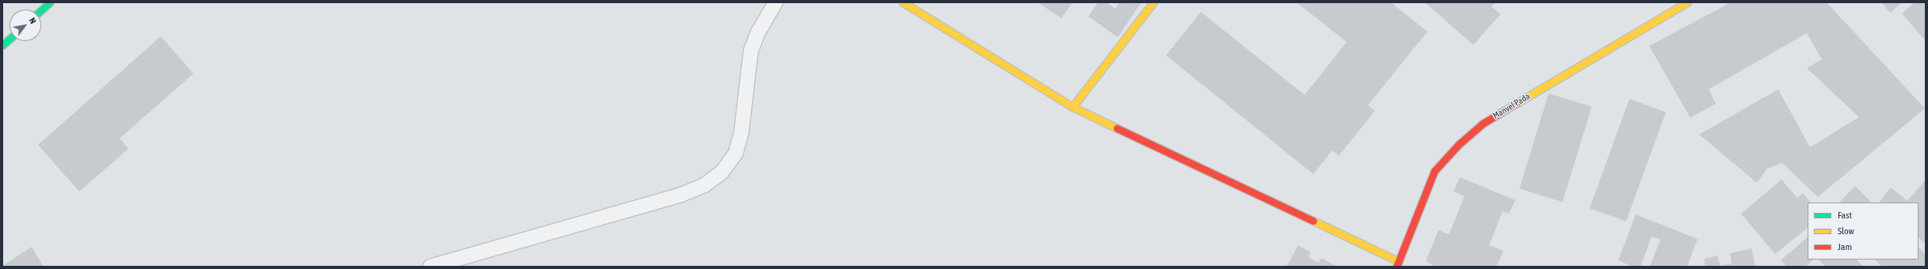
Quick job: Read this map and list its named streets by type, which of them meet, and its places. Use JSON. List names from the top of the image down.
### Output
{
  "streets": {
    "street": ["Manvel Pada"]
  },
  "legend": ["Fast", "Slow", "Jam"],
  "north": "top right"
}
